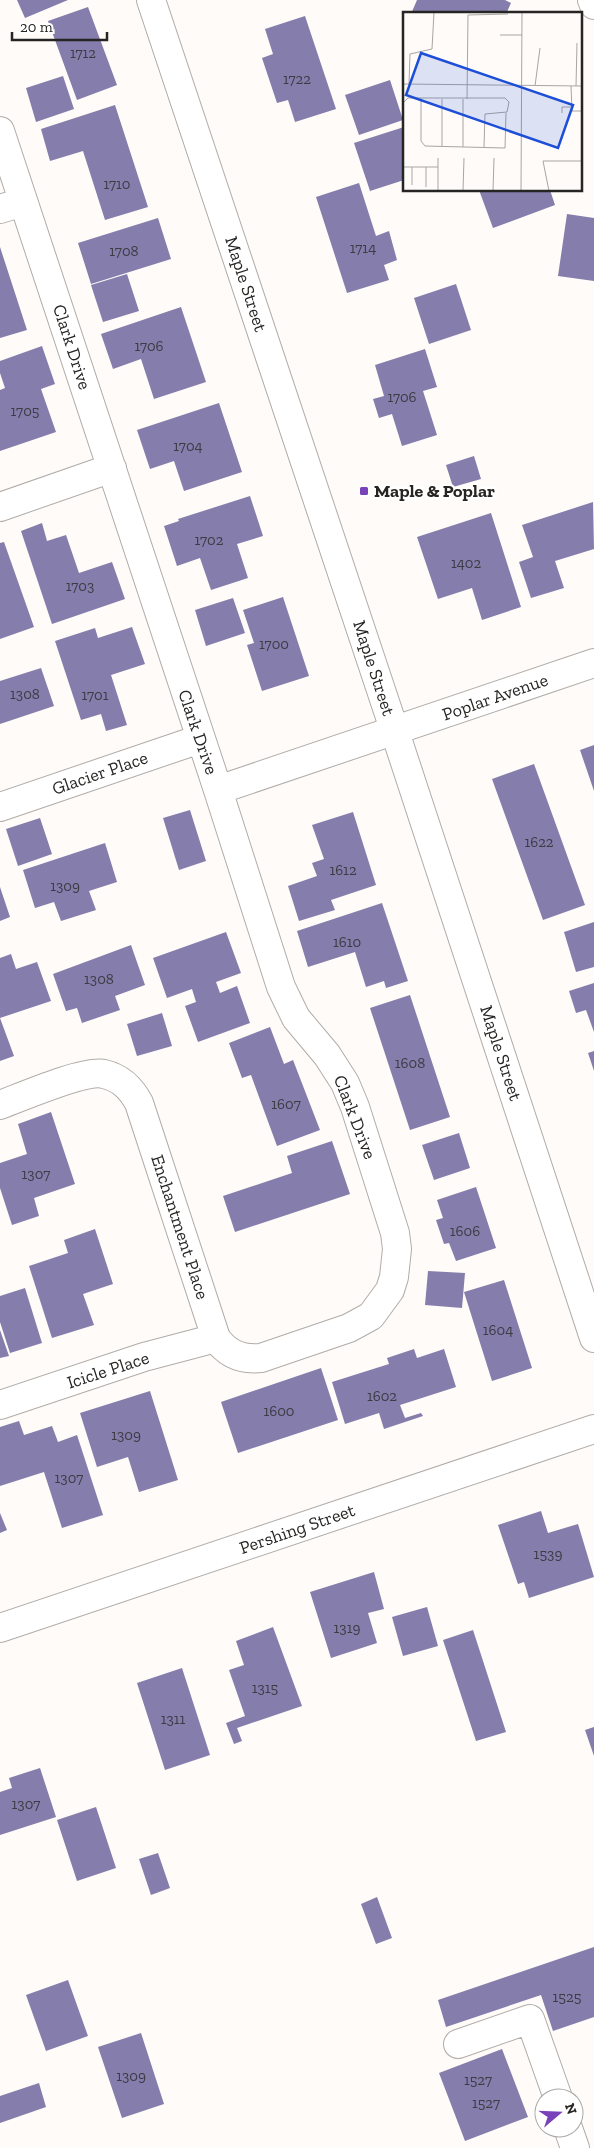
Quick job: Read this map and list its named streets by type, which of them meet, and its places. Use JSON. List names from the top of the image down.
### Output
{
  "streets": {
    "street": [
      "Maple Street",
      "Clark Drive",
      "Poplar Avenue",
      "Glacier Place",
      "Enchantment Place",
      "Icicle Place",
      "Pershing Street"
    ]
  },
  "crossings": [
    ["Maple Street", "Poplar Avenue"],
    ["Clark Drive", "Glacier Place"],
    ["Clark Drive", "Enchantment Place"],
    ["Clark Drive", "Icicle Place"],
    ["Enchantment Place", "Icicle Place"]
  ],
  "places": {
    "transit": ["Maple & Poplar"]
  },
  "house_numbers": [
    "1712",
    "1722",
    "1710",
    "1714",
    "1708",
    "1706",
    "1706",
    "1705",
    "1704",
    "1702",
    "1402",
    "1703",
    "1700",
    "1308",
    "1701",
    "1622",
    "1612",
    "1309",
    "1610",
    "1308",
    "1608",
    "1607",
    "1307",
    "1606",
    "1604",
    "1602",
    "1600",
    "1309",
    "1307",
    "1539",
    "1319",
    "1315",
    "1311",
    "1307",
    "1525",
    "1309",
    "1527",
    "1527"
  ],
  "scale_bar": "20 m",
  "north": "right"
}
